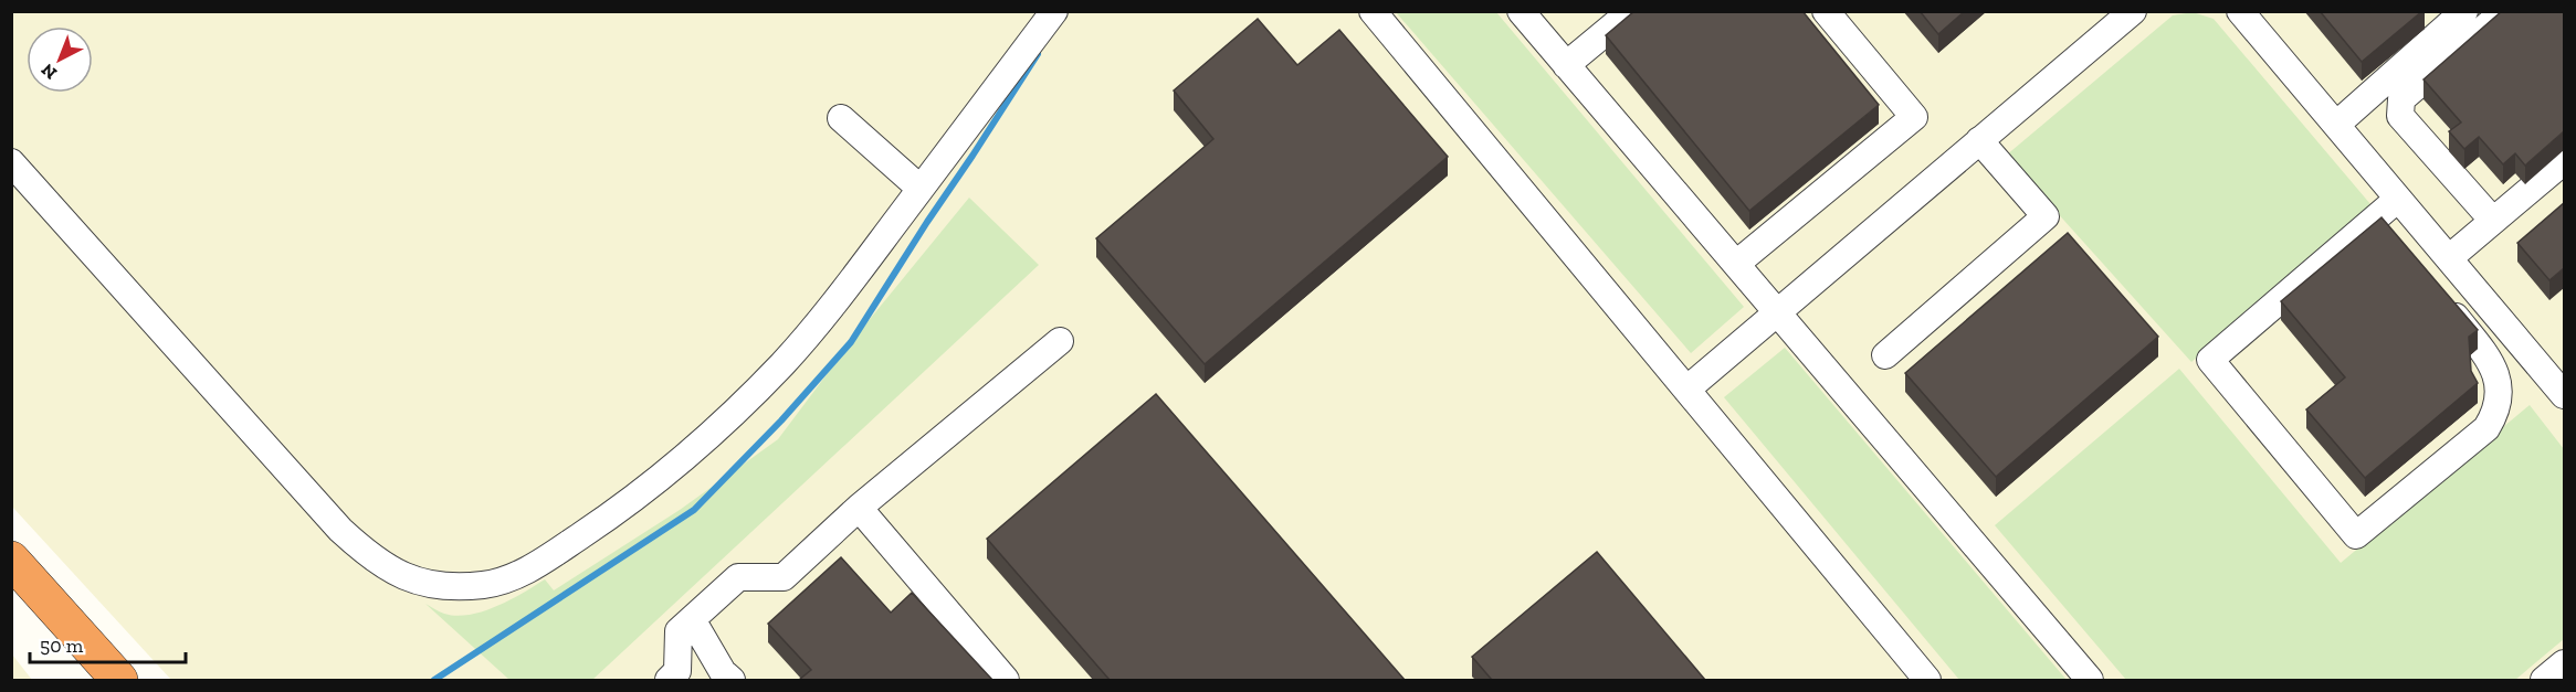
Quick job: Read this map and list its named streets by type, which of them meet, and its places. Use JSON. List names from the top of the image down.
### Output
{
  "scale_bar": "50 m",
  "north": "bottom left"
}
